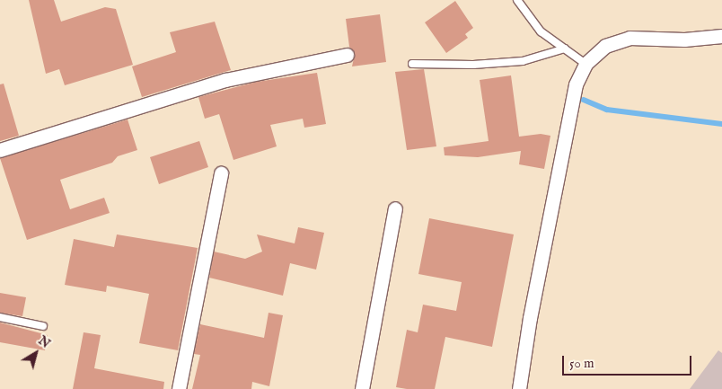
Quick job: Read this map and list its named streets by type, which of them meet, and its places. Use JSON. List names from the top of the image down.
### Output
{
  "scale_bar": "50 m",
  "north": "top right"
}
